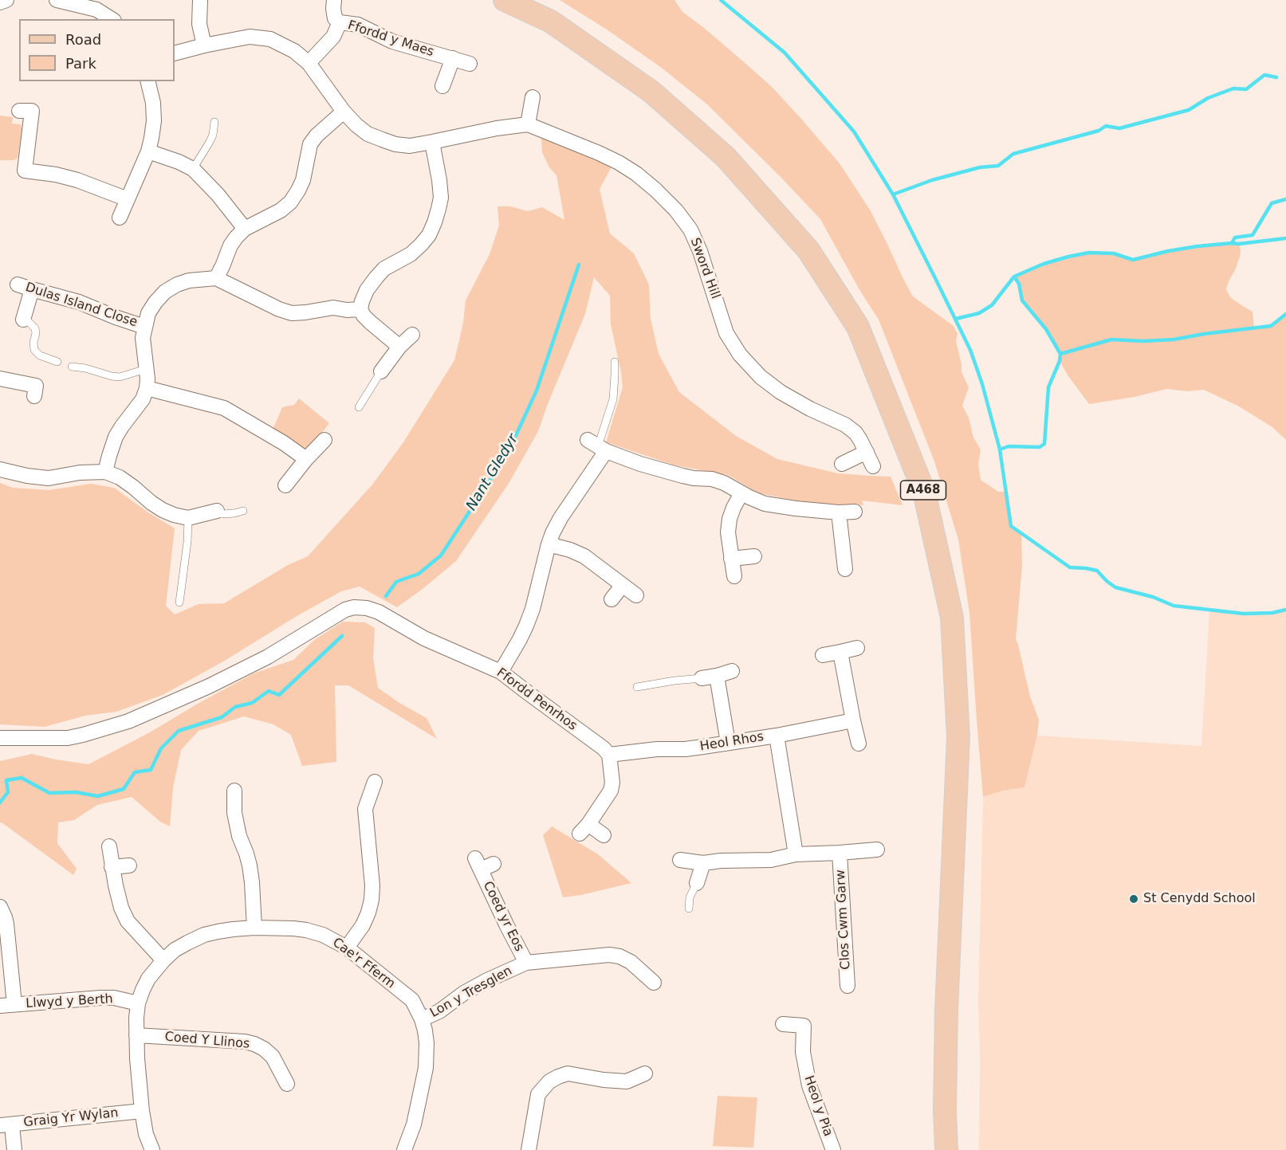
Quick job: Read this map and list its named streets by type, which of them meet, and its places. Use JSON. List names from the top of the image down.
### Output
{
  "streets": {
    "main road": ["A468"],
    "street": [
      "Ffordd y Maes",
      "Sword Hill",
      "Dulas Island Close",
      "Ffordd Penrhos",
      "Heol Rhos",
      "Coed yr Eos",
      "Clos Cwm Garw",
      "Cae'r Fferm",
      "Lon y Tresglen",
      "Llwyd y Berth",
      "Coed Y Llinos",
      "Heol y Pia",
      "Graig Yr Wylan"
    ]
  },
  "crossings": [
    ["Ffordd Penrhos", "Heol Rhos"],
    ["Coed yr Eos", "Lon y Tresglen"],
    ["Cae'r Fferm", "Lon y Tresglen"],
    ["Cae'r Fferm", "Llwyd y Berth"],
    ["Cae'r Fferm", "Coed Y Llinos"],
    ["Cae'r Fferm", "Graig Yr Wylan"]
  ],
  "water": ["Nant Gledyr"],
  "places": ["St Cenydd School"],
  "legend": ["Road", "Park"]
}
